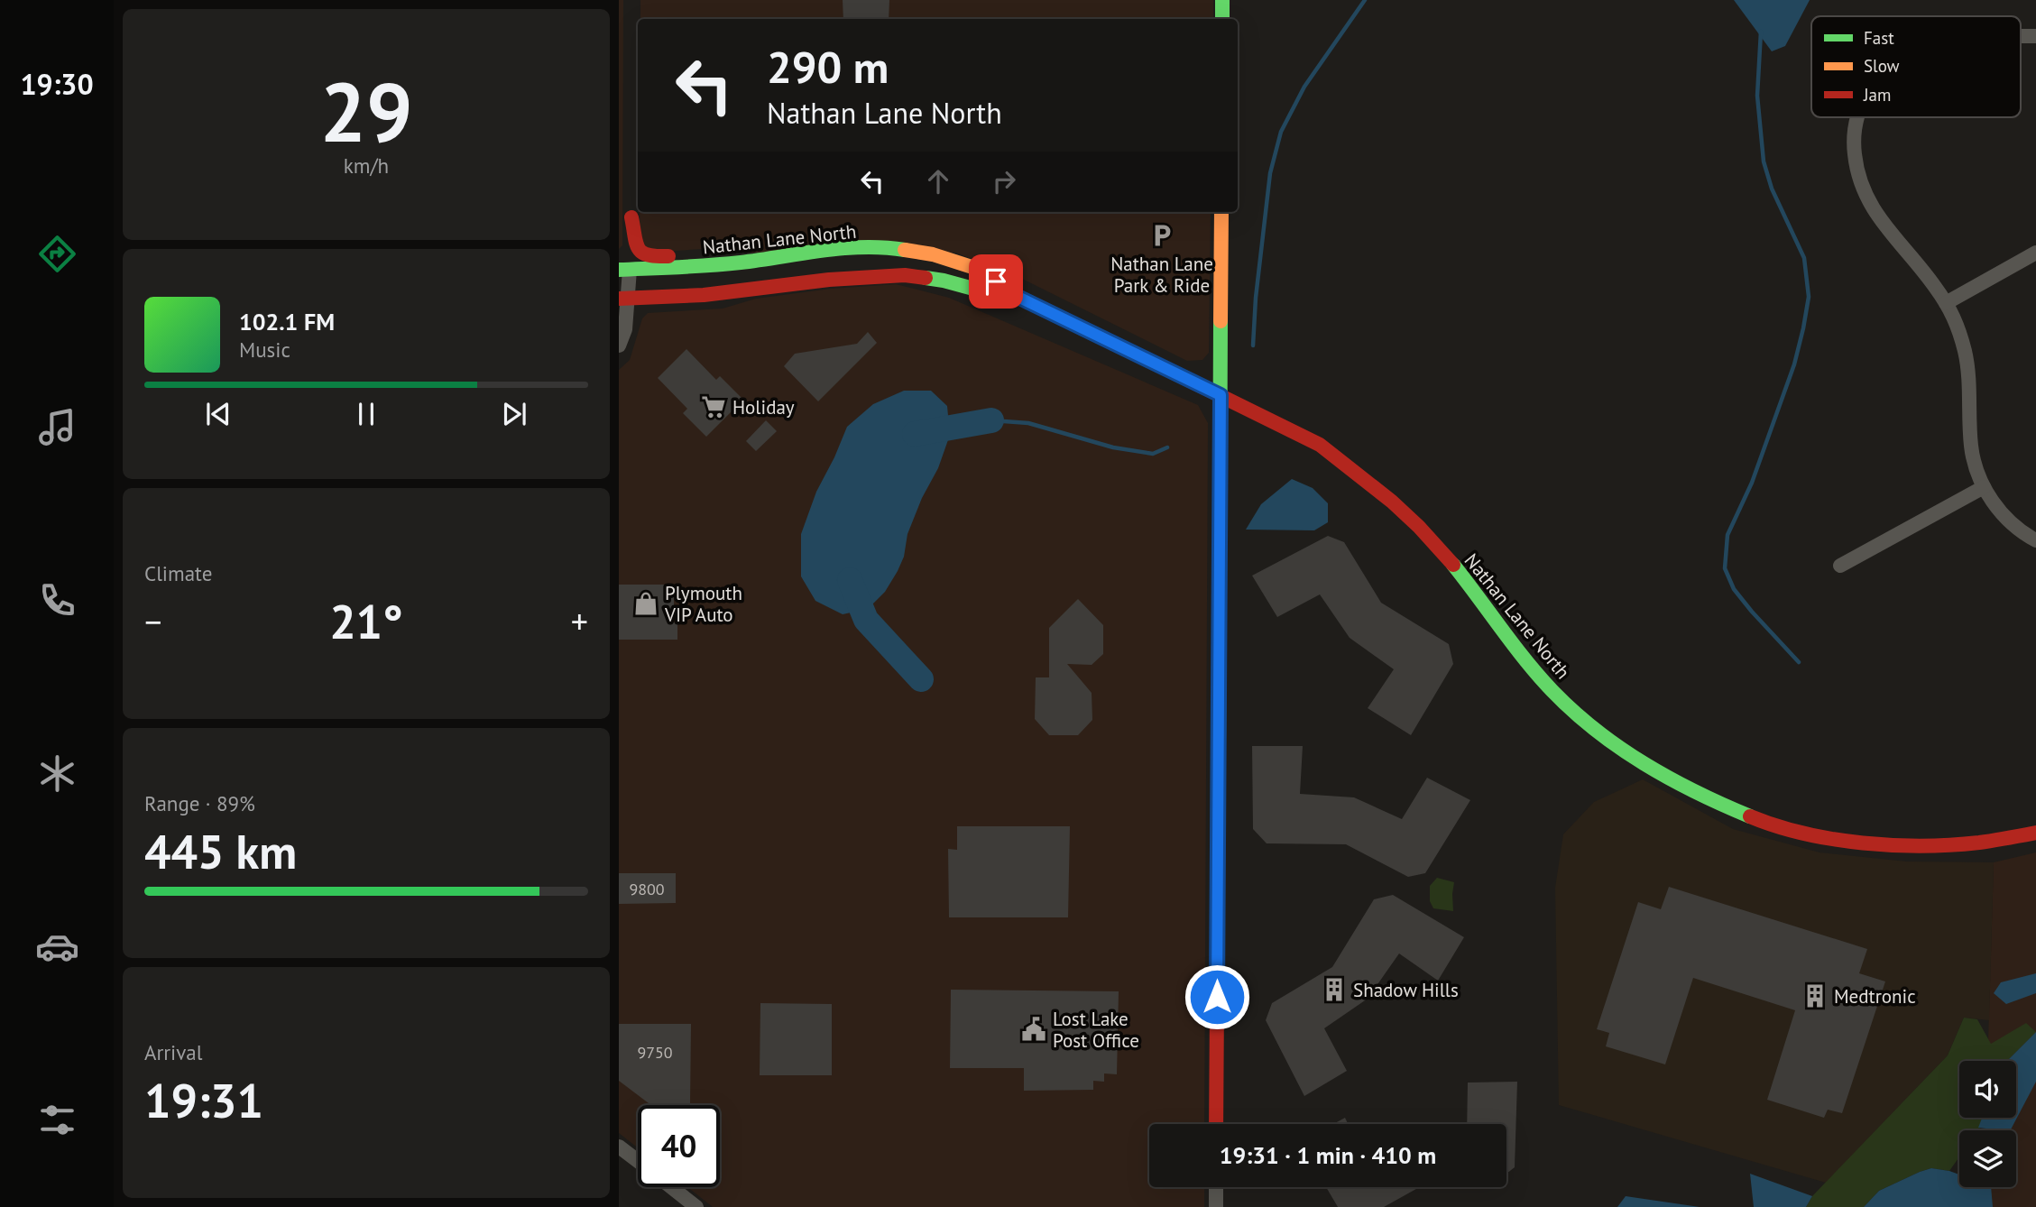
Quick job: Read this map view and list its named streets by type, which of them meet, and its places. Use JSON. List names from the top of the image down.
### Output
{
  "streets": {
    "street": ["Nathan Lane North"]
  },
  "places": {
    "parking": ["Nathan Lane Park & Ride"],
    "supermarket": ["Holiday"],
    "shop": ["Plymouth VIP Auto"],
    "building": ["Shadow Hills", "Medtronic"],
    "public building": ["Lost Lake Post Office"]
  },
  "house_numbers": ["9800", "9750"],
  "legend": ["Fast", "Slow", "Jam"],
  "page": {
    "tabs": "19:30",
    "tile": [
      ["29", "km/h"],
      "Climate",
      ["Range · 89%", "445 km"],
      ["Arrival", "19:31"]
    ],
    "turn": ["290 m", "Nathan Lane North"],
    "song": ["102.1 FM", "Music"],
    "heat": ["−", "21°", "+"],
    "limit": "40",
    "trip": "19:31 · 1 min · 410 m"
  }
}
